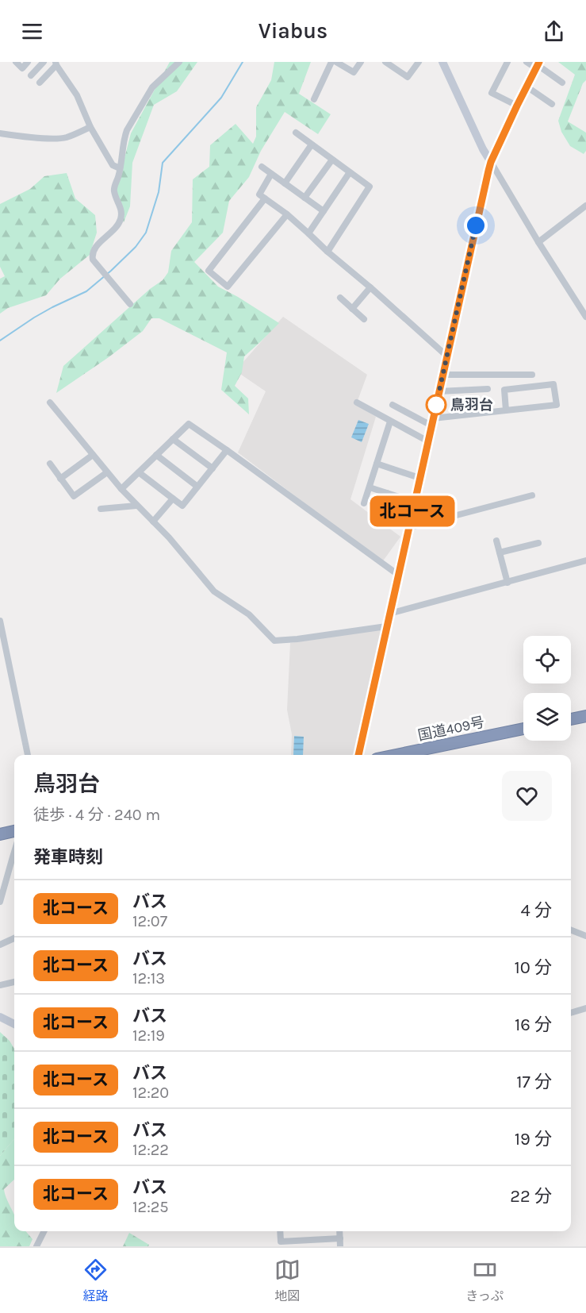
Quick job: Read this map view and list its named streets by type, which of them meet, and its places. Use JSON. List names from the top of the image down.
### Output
{
  "streets": {
    "highway": ["国道409号"]
  },
  "places": ["鳥羽台"],
  "lines": ["bus line 北コース"],
  "page": {
    "header": "Viabus",
    "on_map": "北コース",
    "heading": [
      ["鳥羽台", "徒歩 · 4 分 · 240 m"],
      "発車時刻"
    ],
    "list": [
      {
        "mark": "北コース",
        "name": "バス",
        "note": "12:07",
        "value": "4 分"
      },
      {
        "mark": "北コース",
        "name": "バス",
        "note": "12:13",
        "value": "10 分"
      },
      {
        "mark": "北コース",
        "name": "バス",
        "note": "12:19",
        "value": "16 分"
      },
      {
        "mark": "北コース",
        "name": "バス",
        "note": "12:20",
        "value": "17 分"
      },
      {
        "mark": "北コース",
        "name": "バス",
        "note": "12:22",
        "value": "19 分"
      },
      {
        "mark": "北コース",
        "name": "バス",
        "note": "12:25",
        "value": "22 分"
      }
    ],
    "tabs": ["経路", "地図", "きっぷ"]
  }
}
